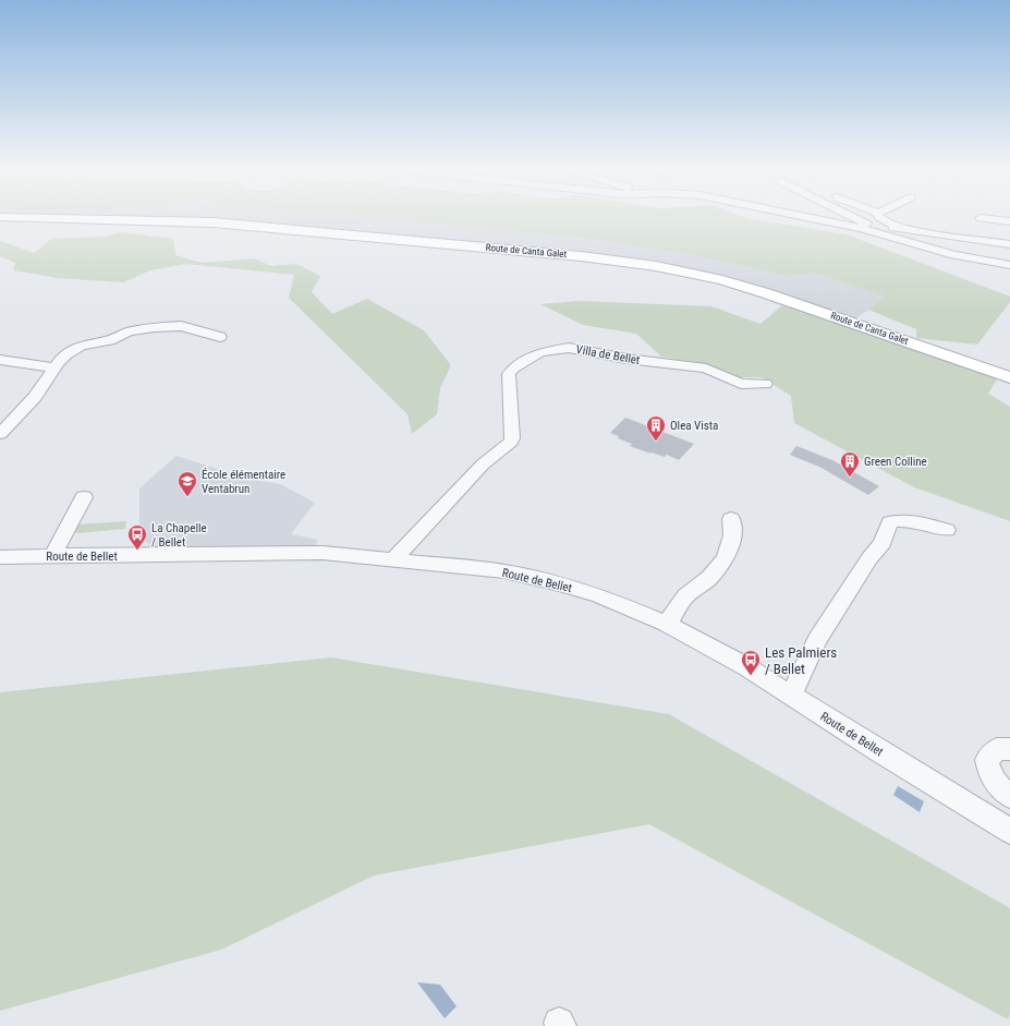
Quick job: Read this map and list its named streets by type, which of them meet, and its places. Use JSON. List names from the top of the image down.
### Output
{
  "streets": {
    "main road": ["Route de Canta Galet"],
    "street": ["Villa de Bellet", "Route de Bellet"]
  },
  "crossings": [
    ["Villa de Bellet", "Route de Bellet"]
  ],
  "places": {
    "building": ["Olea Vista", "Green Colline"],
    "school or university": ["École élémentaire Ventabrun"],
    "bus stop": ["La Chapelle / Bellet", "Les Palmiers / Bellet"]
  }
}
